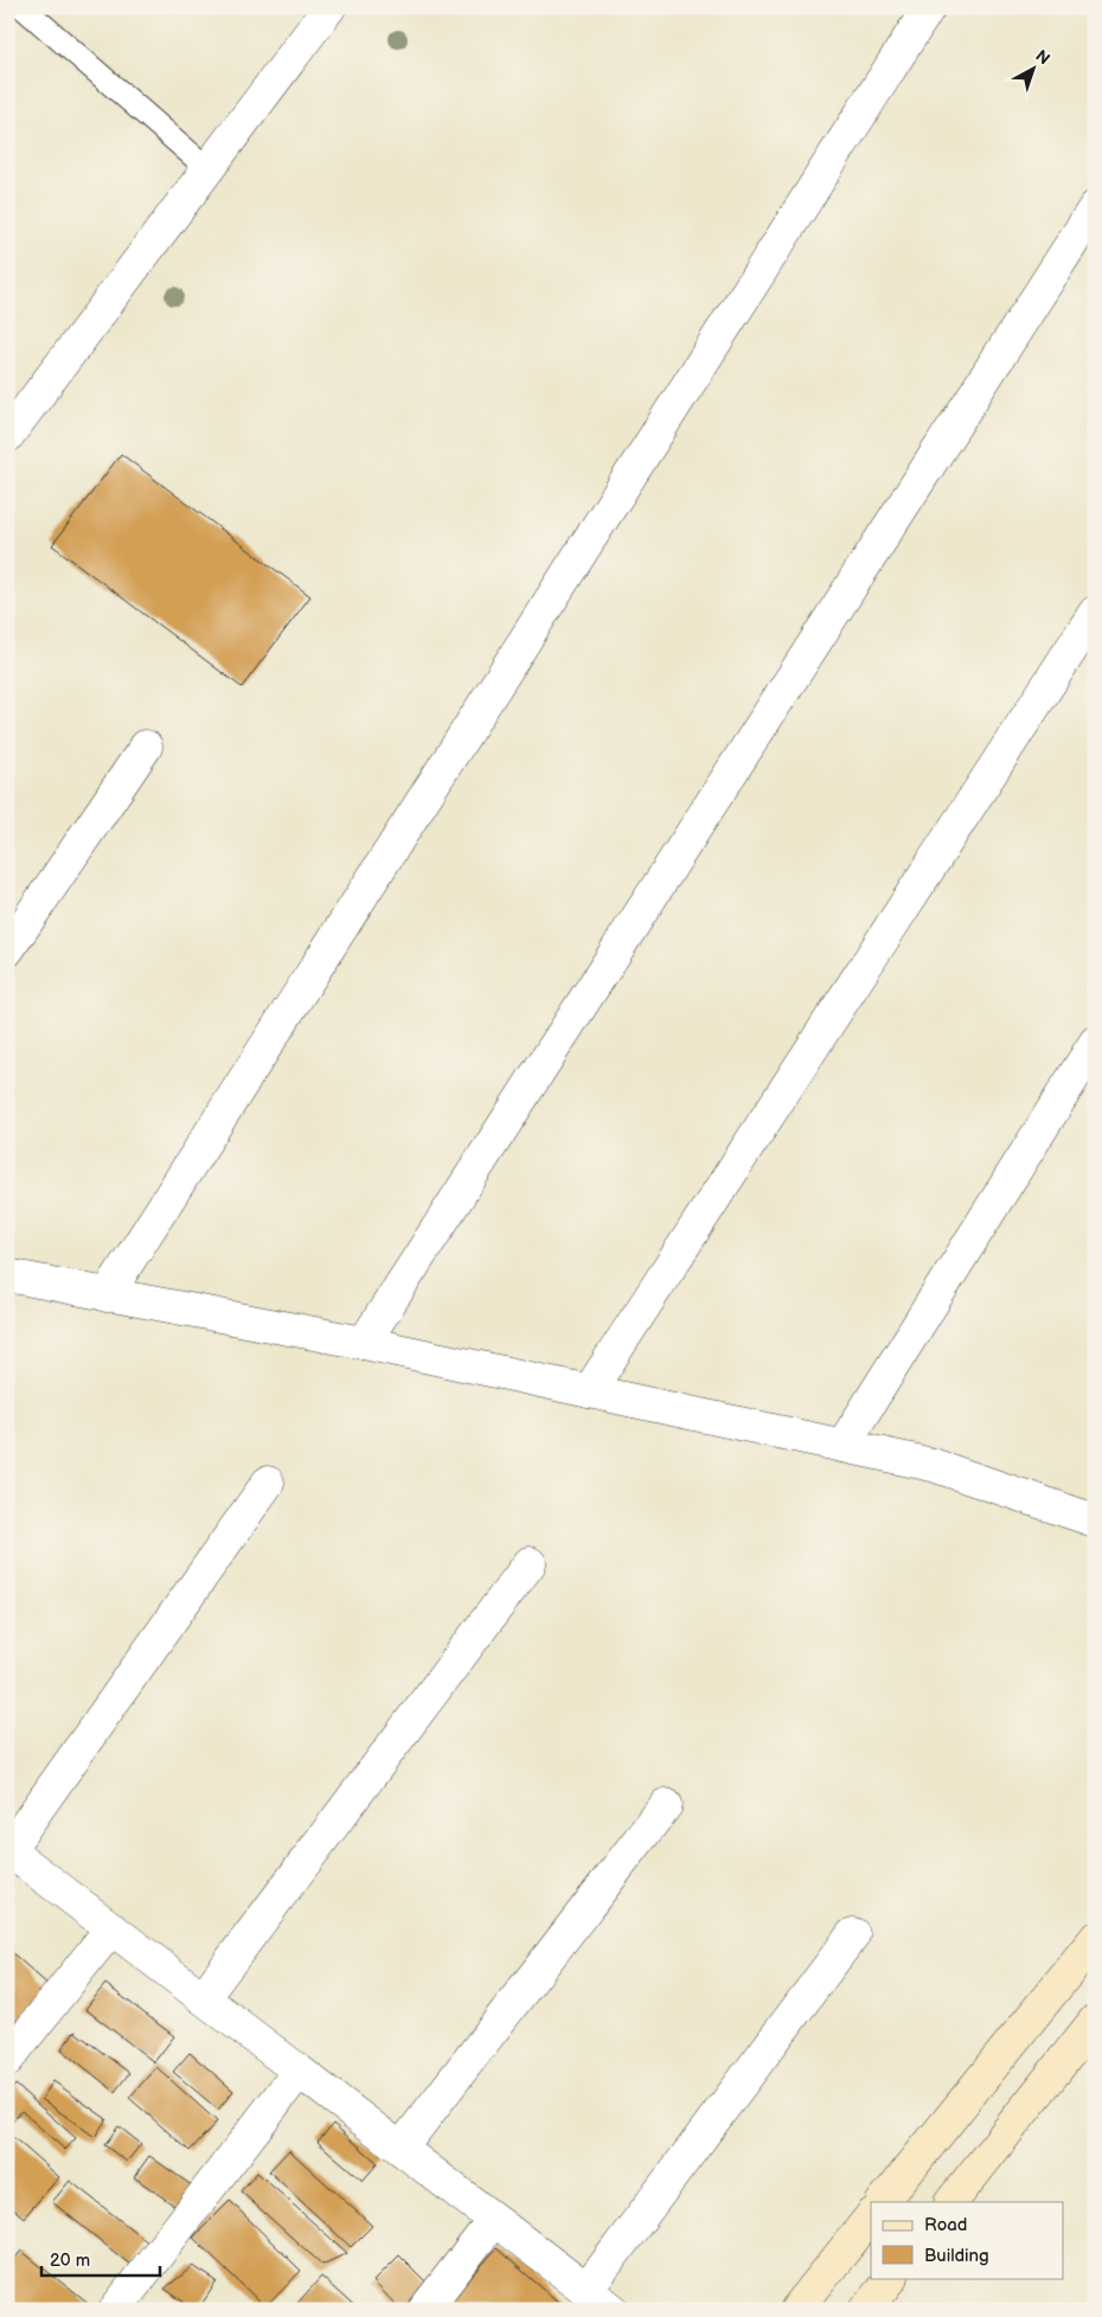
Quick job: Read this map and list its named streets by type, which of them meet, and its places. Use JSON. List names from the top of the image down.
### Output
{
  "legend": ["Road", "Building"],
  "scale_bar": "20 m",
  "north": "top right"
}
